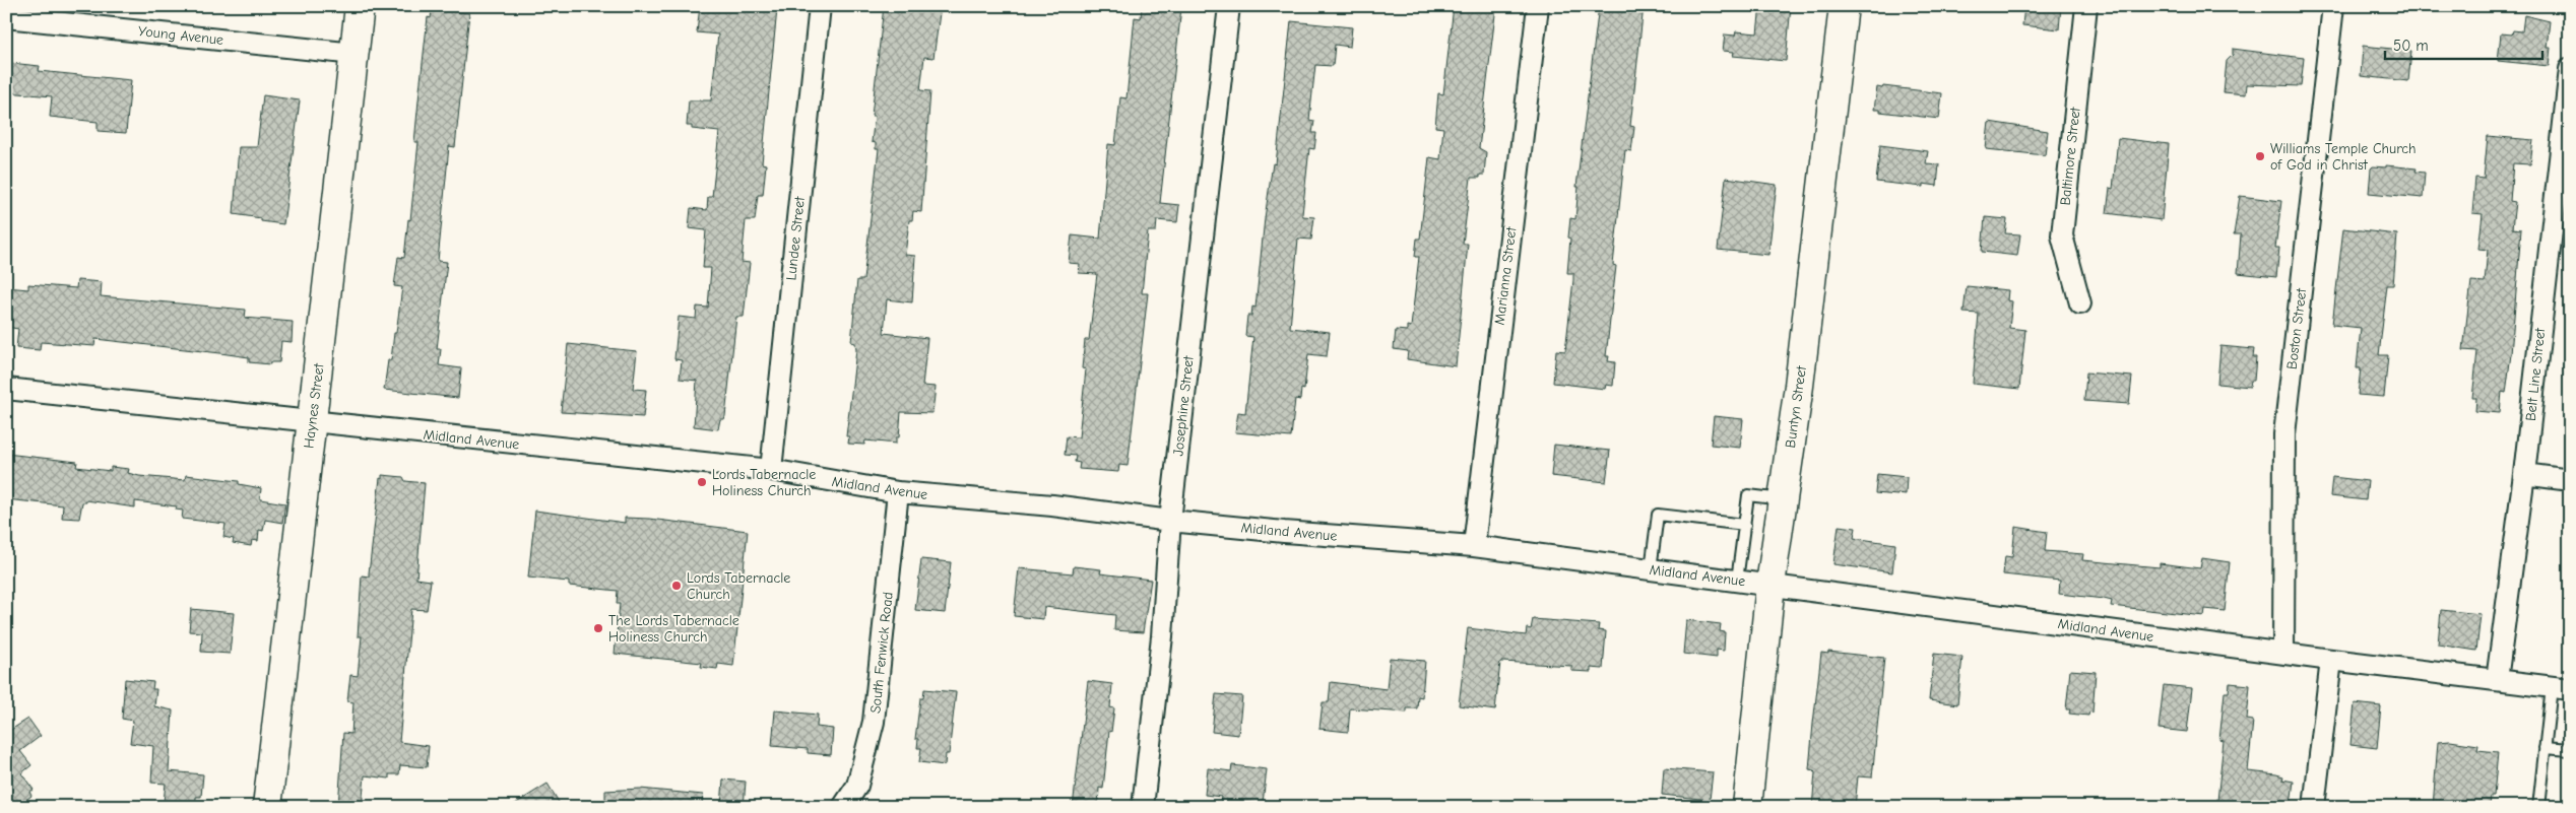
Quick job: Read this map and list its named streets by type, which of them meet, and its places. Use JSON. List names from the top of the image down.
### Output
{
  "streets": {
    "street": [
      "Young Avenue",
      "Baltimore Street",
      "Lundee Street",
      "Marianna Street",
      "Boston Street",
      "Belt Line Street",
      "Haynes Street",
      "Josephine Street",
      "Buntyn Street",
      "Midland Avenue",
      "South Fenwick Road"
    ]
  },
  "crossings": [
    ["Young Avenue", "Haynes Street"],
    ["Lundee Street", "Midland Avenue"],
    ["Marianna Street", "Midland Avenue"],
    ["Boston Street", "Midland Avenue"],
    ["Belt Line Street", "Midland Avenue"],
    ["Haynes Street", "Midland Avenue"],
    ["Josephine Street", "Midland Avenue"],
    ["Buntyn Street", "Midland Avenue"],
    ["Midland Avenue", "South Fenwick Road"]
  ],
  "places": [
    "Williams Temple Church of God in Christ",
    "Lords Tabernacle Holiness Church",
    "Lords Tabernacle Church",
    "The Lords Tabernacle Holiness Church"
  ],
  "scale_bar": "50 m"
}
